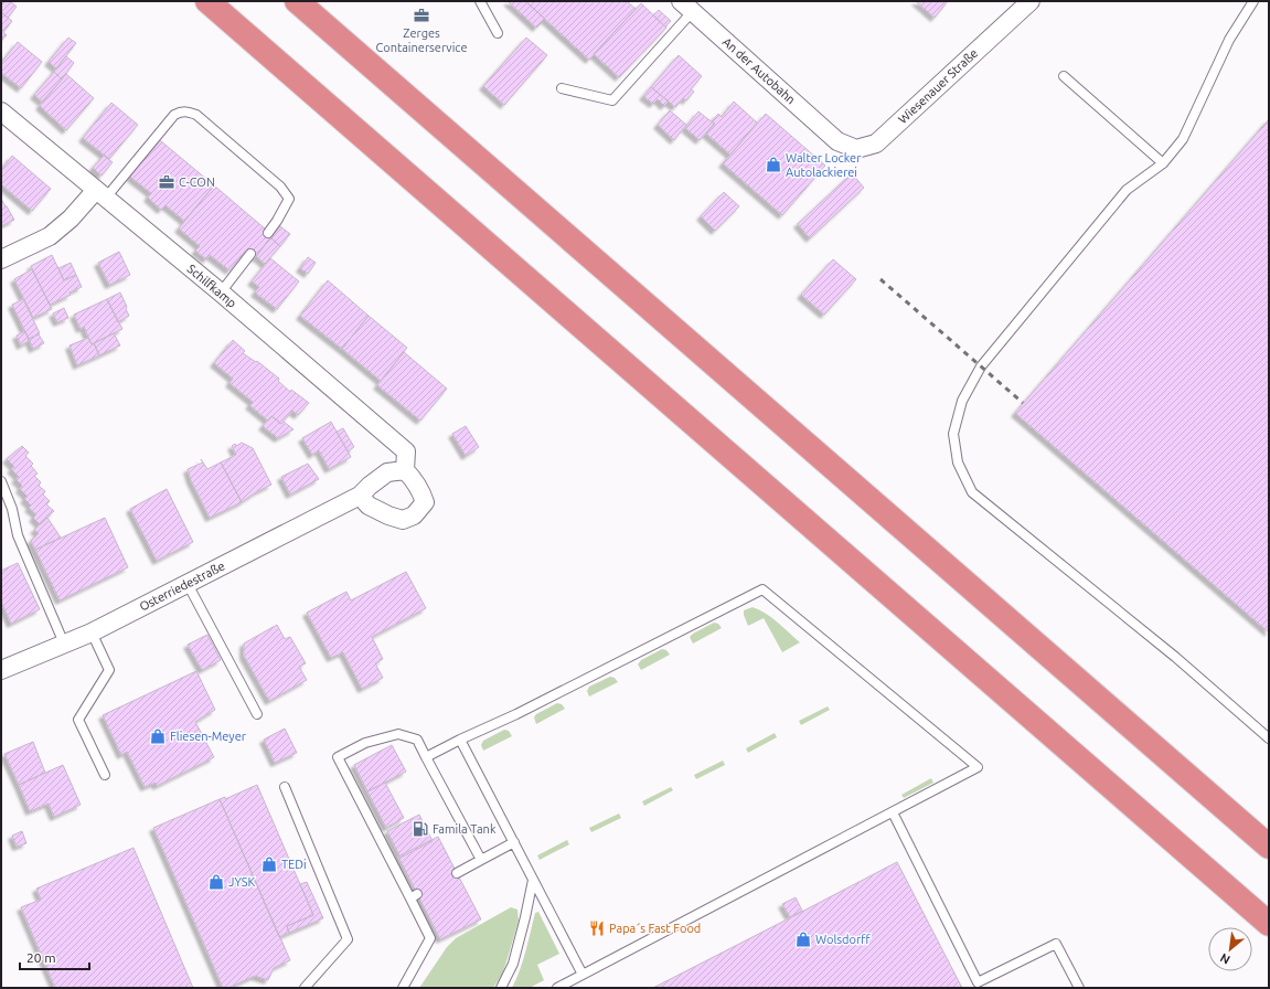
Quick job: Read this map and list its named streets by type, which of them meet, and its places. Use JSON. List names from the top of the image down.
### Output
{
  "streets": {
    "street": [
      "An der Autobahn",
      "Wiesenauer Straße",
      "Schilfkamp",
      "Osterriedestraße"
    ]
  },
  "crossings": [
    ["An der Autobahn", "Wiesenauer Straße"],
    ["Schilfkamp", "Osterriedestraße"]
  ],
  "places": {
    "office": ["Zerges Containerservice", "C-CON"],
    "shop": [
      "Walter Locker Autolackierei",
      "Fliesen-Meyer",
      "TEDi",
      "JYSK",
      "Wolsdorff"
    ],
    "fuel station": ["Famila Tank"],
    "restaurant": ["Papa´s Fast Food"]
  },
  "scale_bar": "20 m",
  "north": "bottom left"
}
